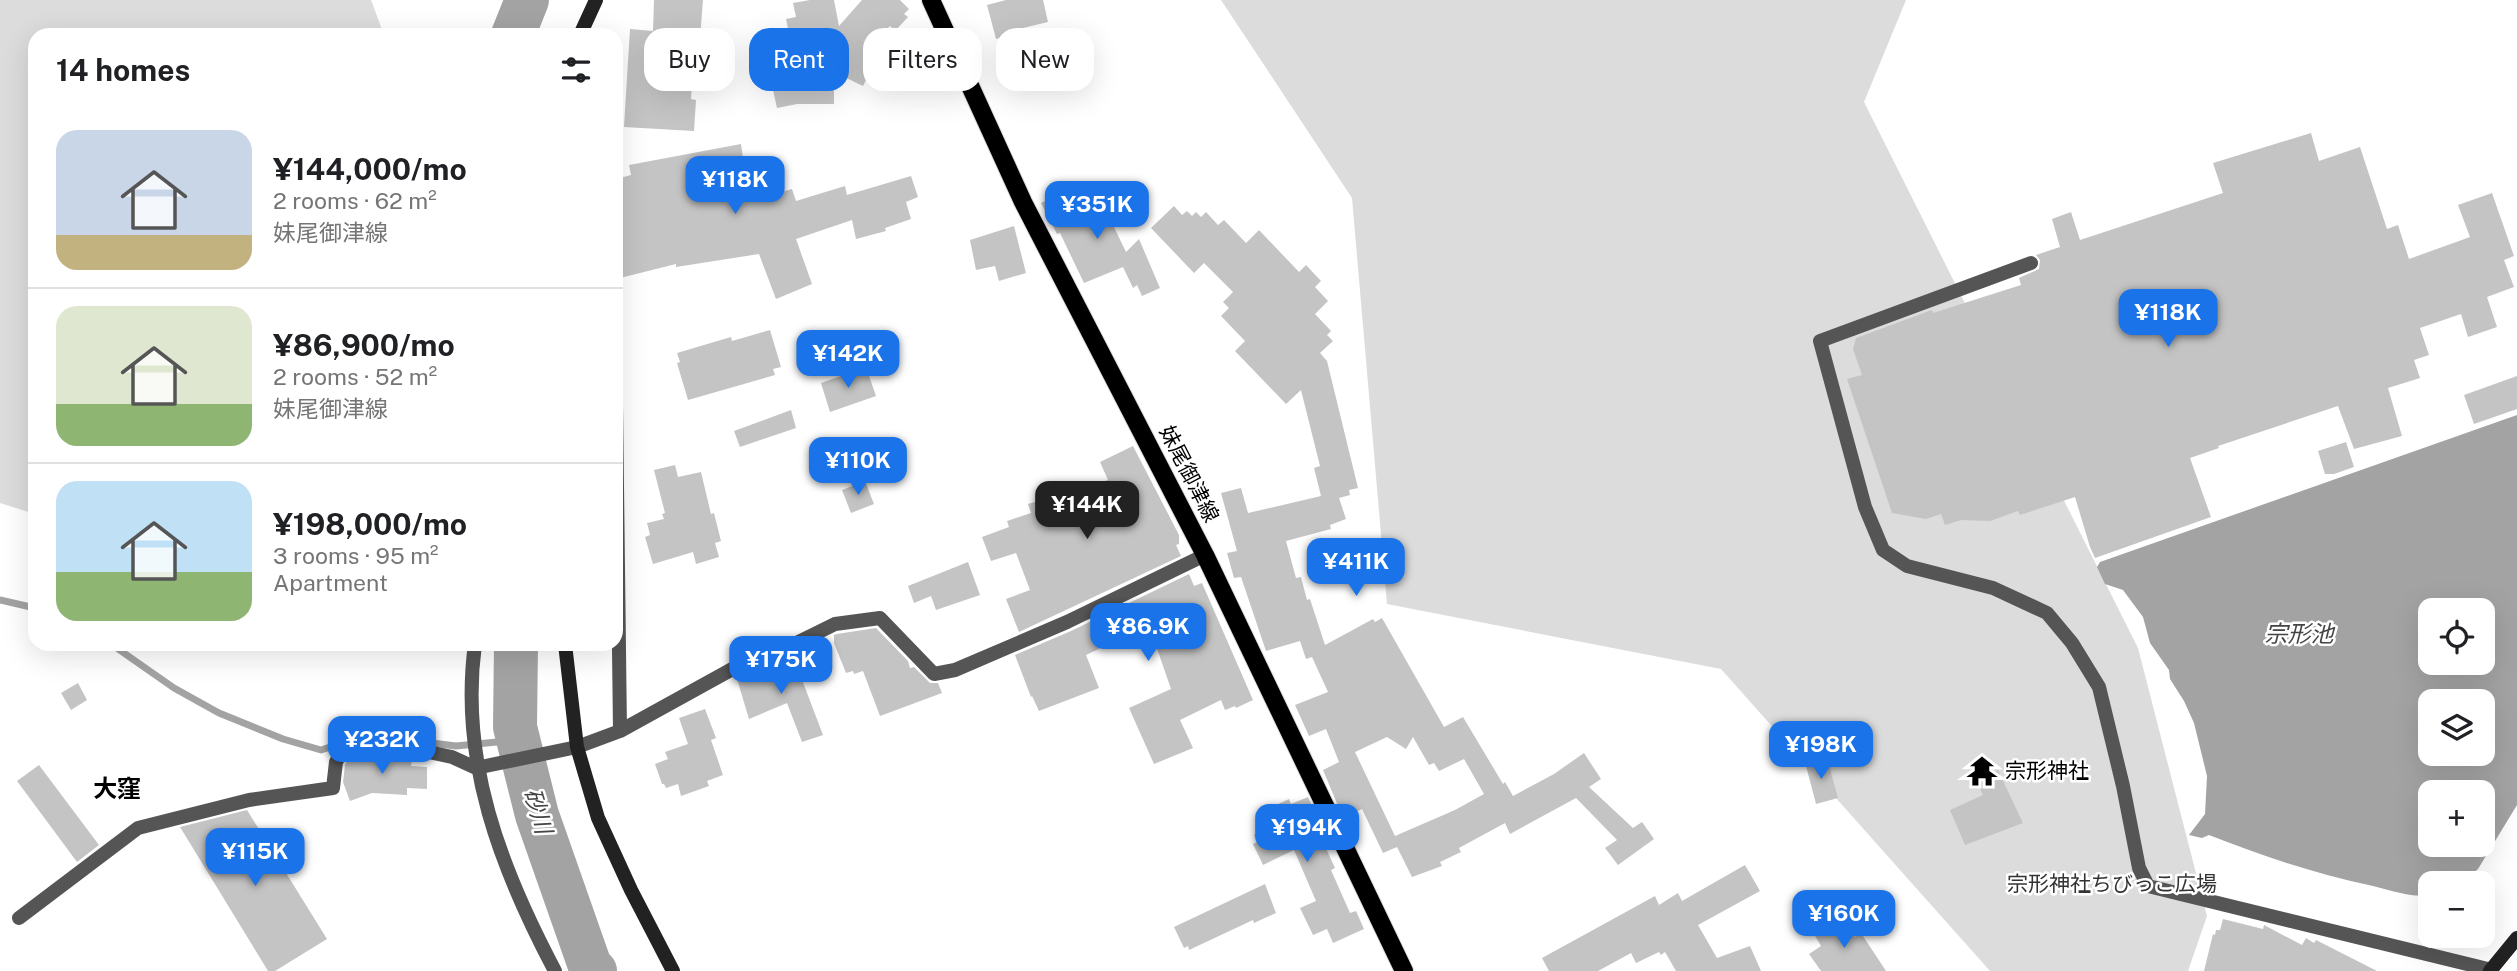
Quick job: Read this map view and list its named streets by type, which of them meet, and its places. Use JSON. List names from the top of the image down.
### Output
{
  "streets": {
    "main road": ["妹尾御津線"]
  },
  "districts": ["大窪"],
  "water": ["宗形池", "砂川"],
  "parks": ["宗形神社ちびっこ広場"],
  "places": {
    "temple": ["宗形神社"]
  },
  "page": {
    "chip": [
      "Buy",
      "Rent",
      "Filters",
      "New"
    ],
    "heading": "14 homes",
    "list": [
      {
        "name": "¥144,000/mo",
        "note": "2 rooms · 62 m² · 妹尾御津線"
      },
      {
        "name": "¥86,900/mo",
        "note": "2 rooms · 52 m² · 妹尾御津線"
      },
      {
        "name": "¥198,000/mo",
        "note": "3 rooms · 95 m² · Apartment"
      }
    ],
    "price": [
      "¥118K",
      "¥351K",
      "¥118K",
      "¥142K",
      "¥110K",
      "¥144K",
      "¥411K",
      "¥86.9K",
      "¥175K",
      "¥232K",
      "¥198K",
      "¥194K",
      "¥115K",
      "¥160K"
    ],
    "map_buttons": ["+", "−"]
  }
}
